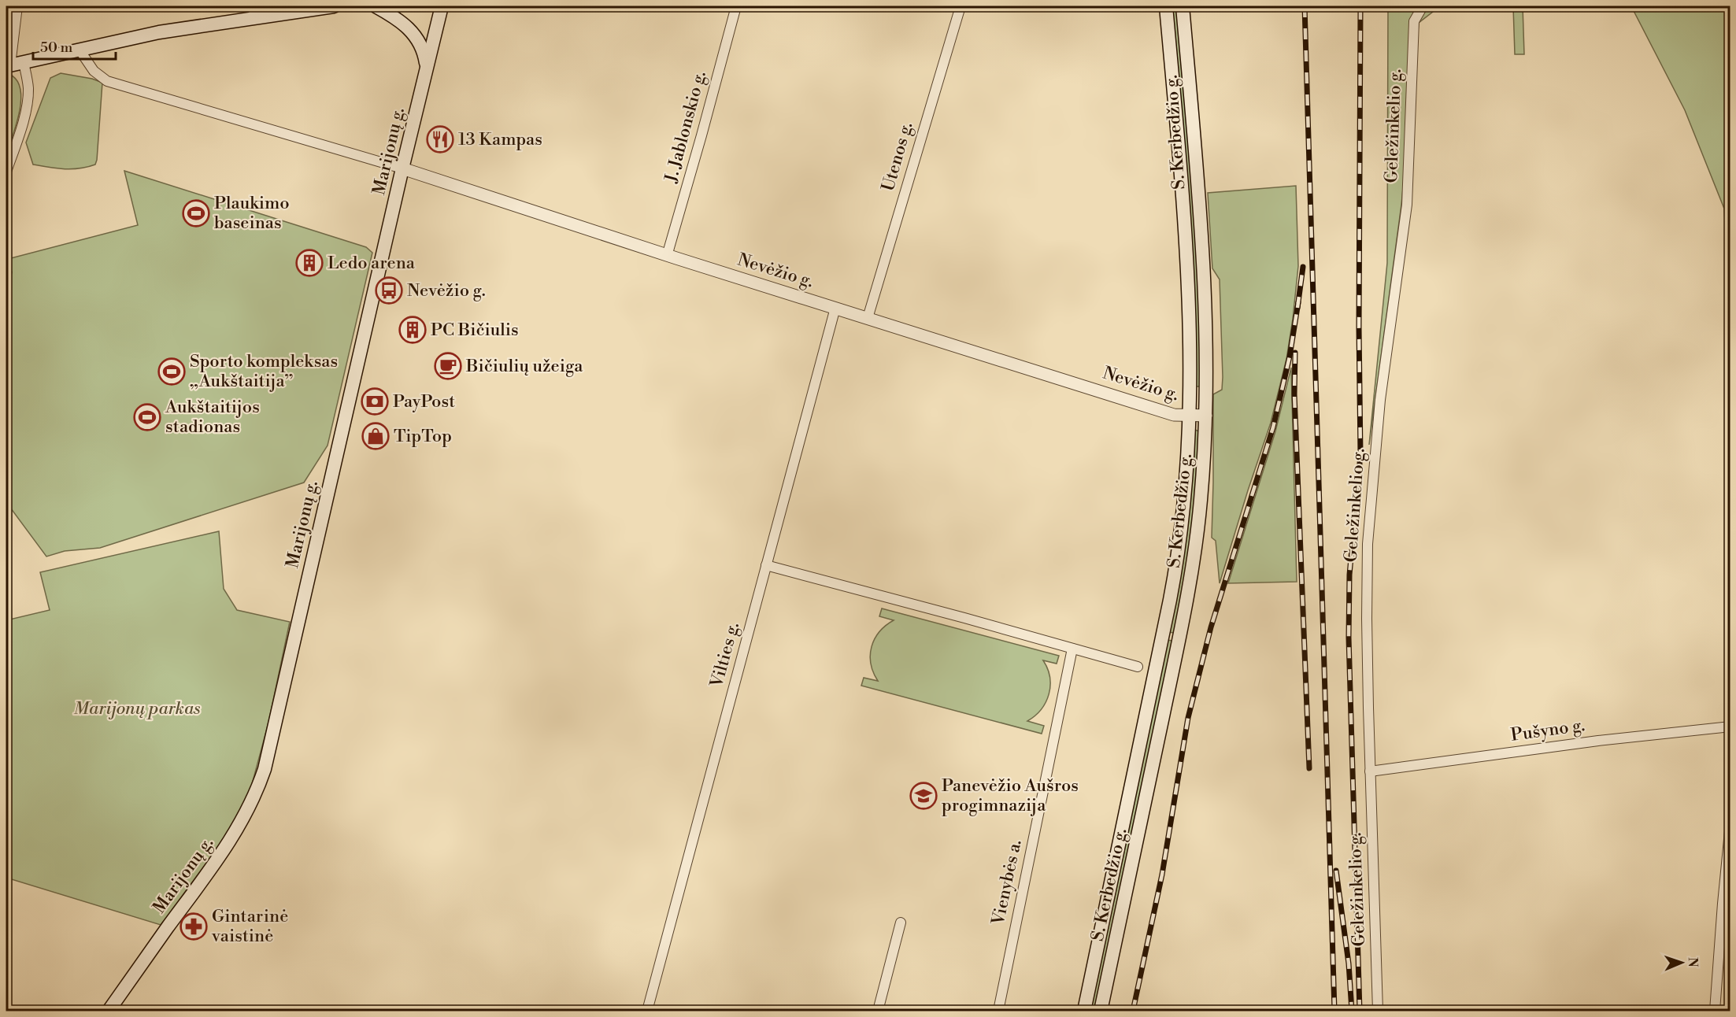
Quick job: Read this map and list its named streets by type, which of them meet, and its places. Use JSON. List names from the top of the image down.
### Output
{
  "streets": {
    "main road": ["S. Kerbedžio g.", "Marijonų g."],
    "street": [
      "Geležinkelio g.",
      "J. Jablonskio g.",
      "Utenos g.",
      "Nevėžio g.",
      "Vilties g.",
      "Pušyno g.",
      "Vienybės a."
    ]
  },
  "crossings": [
    ["Geležinkelio g.", "Pušyno g."],
    ["J. Jablonskio g.", "Nevėžio g."],
    ["S. Kerbedžio g.", "Nevėžio g."],
    ["Marijonų g.", "Nevėžio g."],
    ["Utenos g.", "Nevėžio g."],
    ["Nevėžio g.", "Vilties g."]
  ],
  "parks": ["Marijonų parkas"],
  "places": {
    "restaurant": ["13 Kampas"],
    "sports": ["Plaukimo baseinas", "Sporto kompleksas „Aukštaitija”", "Aukštaitijos stadionas"],
    "building": ["Ledo arena", "PC Bičiulis"],
    "bus stop": ["Nevėžio g."],
    "cafe": ["Bičiulių užeiga"],
    "bank": ["PayPost"],
    "shop": ["TipTop"],
    "school or university": ["Panevėžio Aušros progimnazija"],
    "pharmacy": ["Gintarinė vaistinė"]
  },
  "scale_bar": "50 m",
  "north": "right"
}
